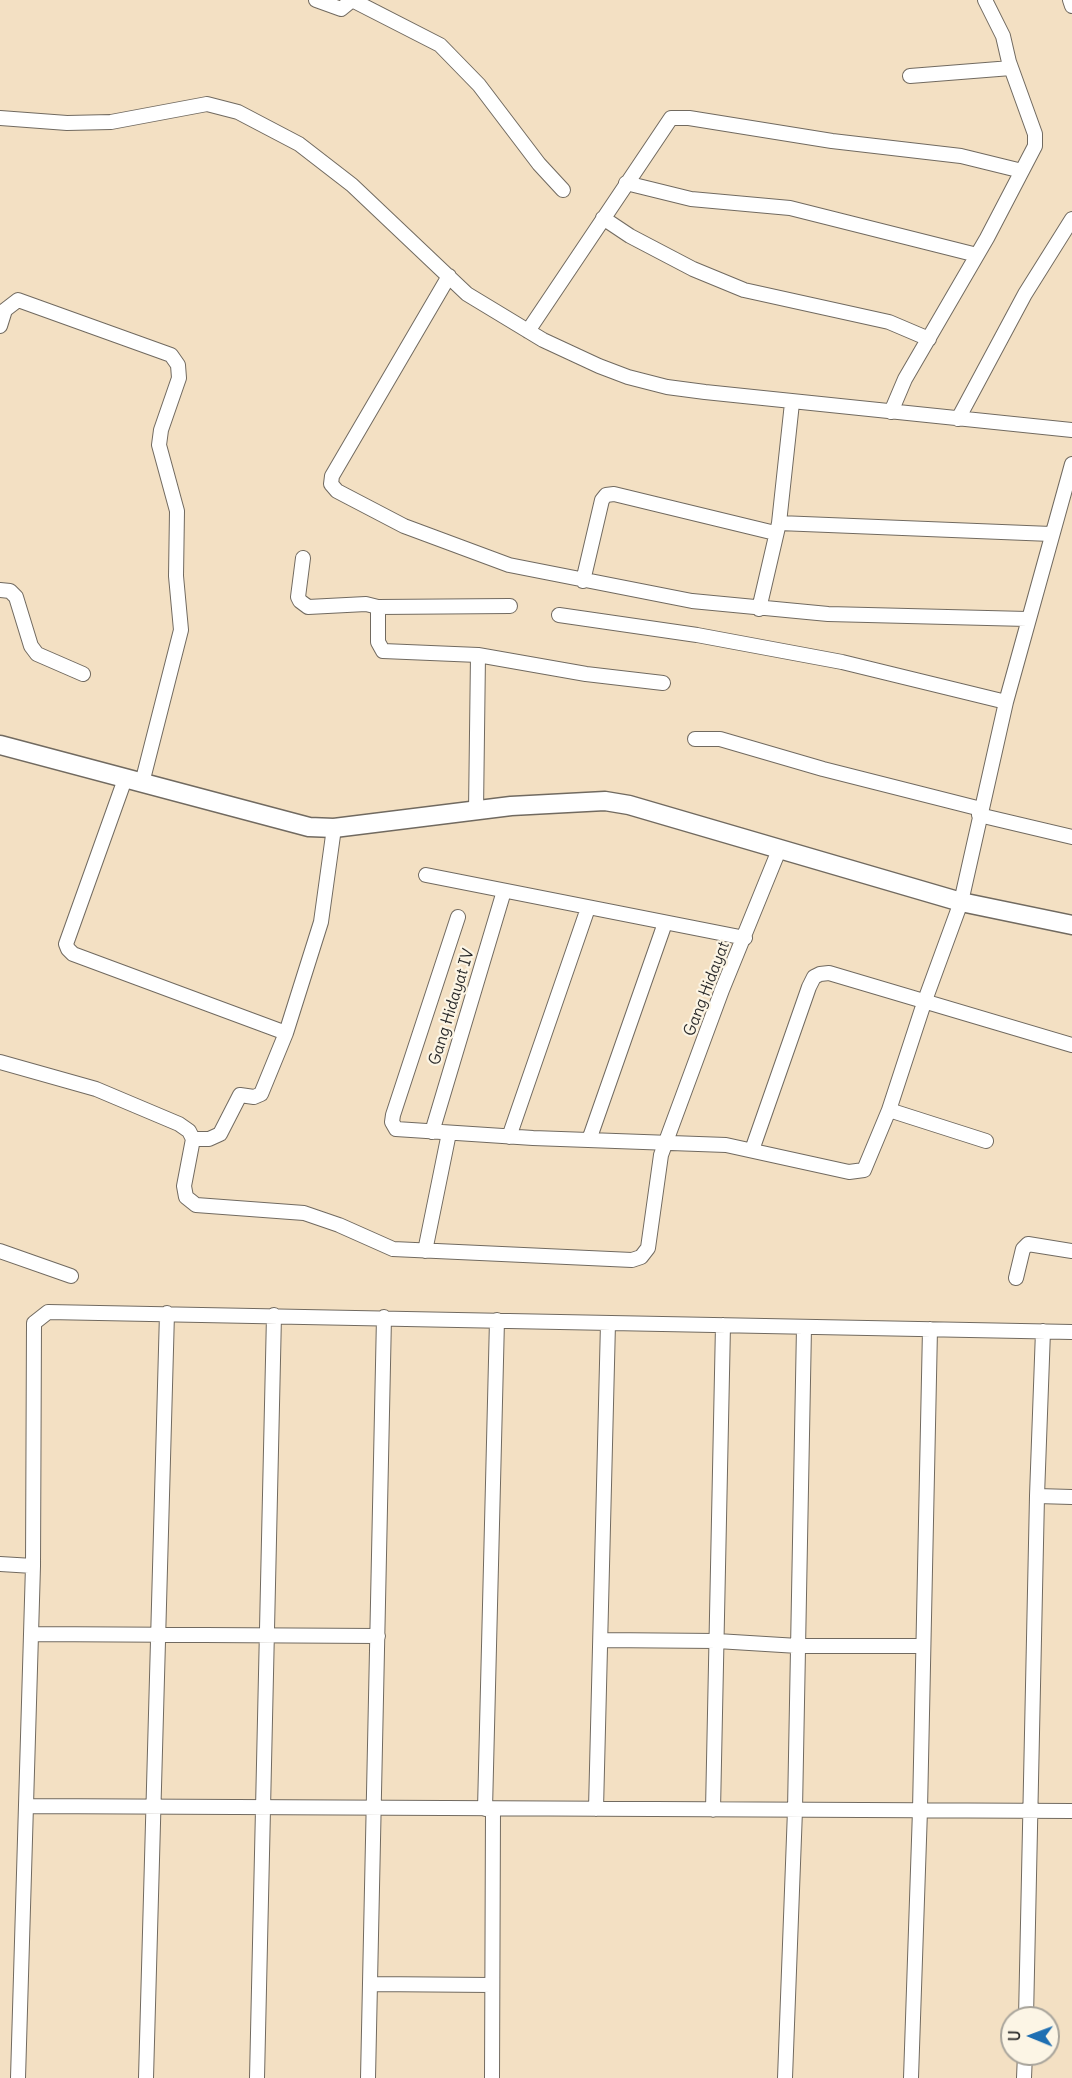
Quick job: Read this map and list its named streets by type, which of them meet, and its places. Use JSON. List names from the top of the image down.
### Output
{
  "streets": {
    "street": ["Gang Hidayat", "Gang Hidayat IV"]
  },
  "north": "left"
}
